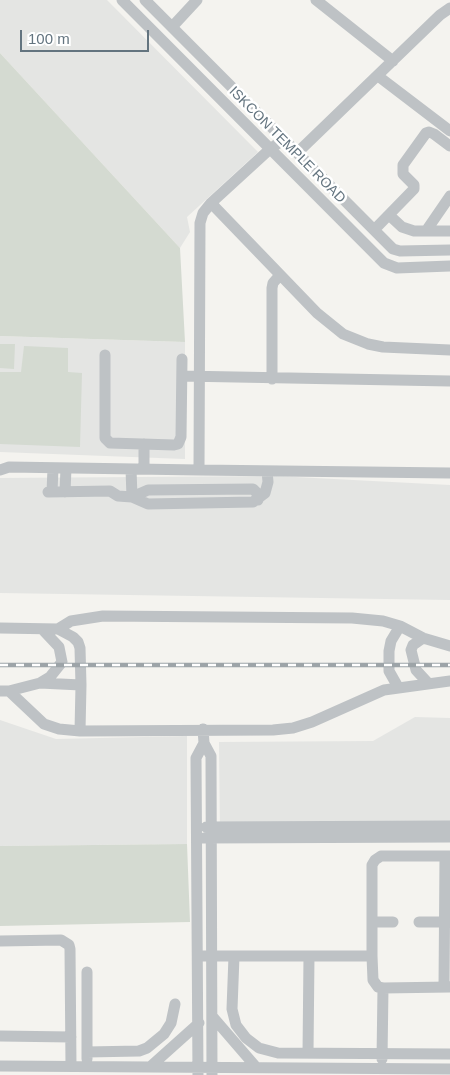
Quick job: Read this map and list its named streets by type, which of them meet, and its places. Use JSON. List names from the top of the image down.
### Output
{
  "streets": {
    "street": ["ISKCON TEMPLE ROAD"]
  },
  "scale_bar": "100 m"
}
